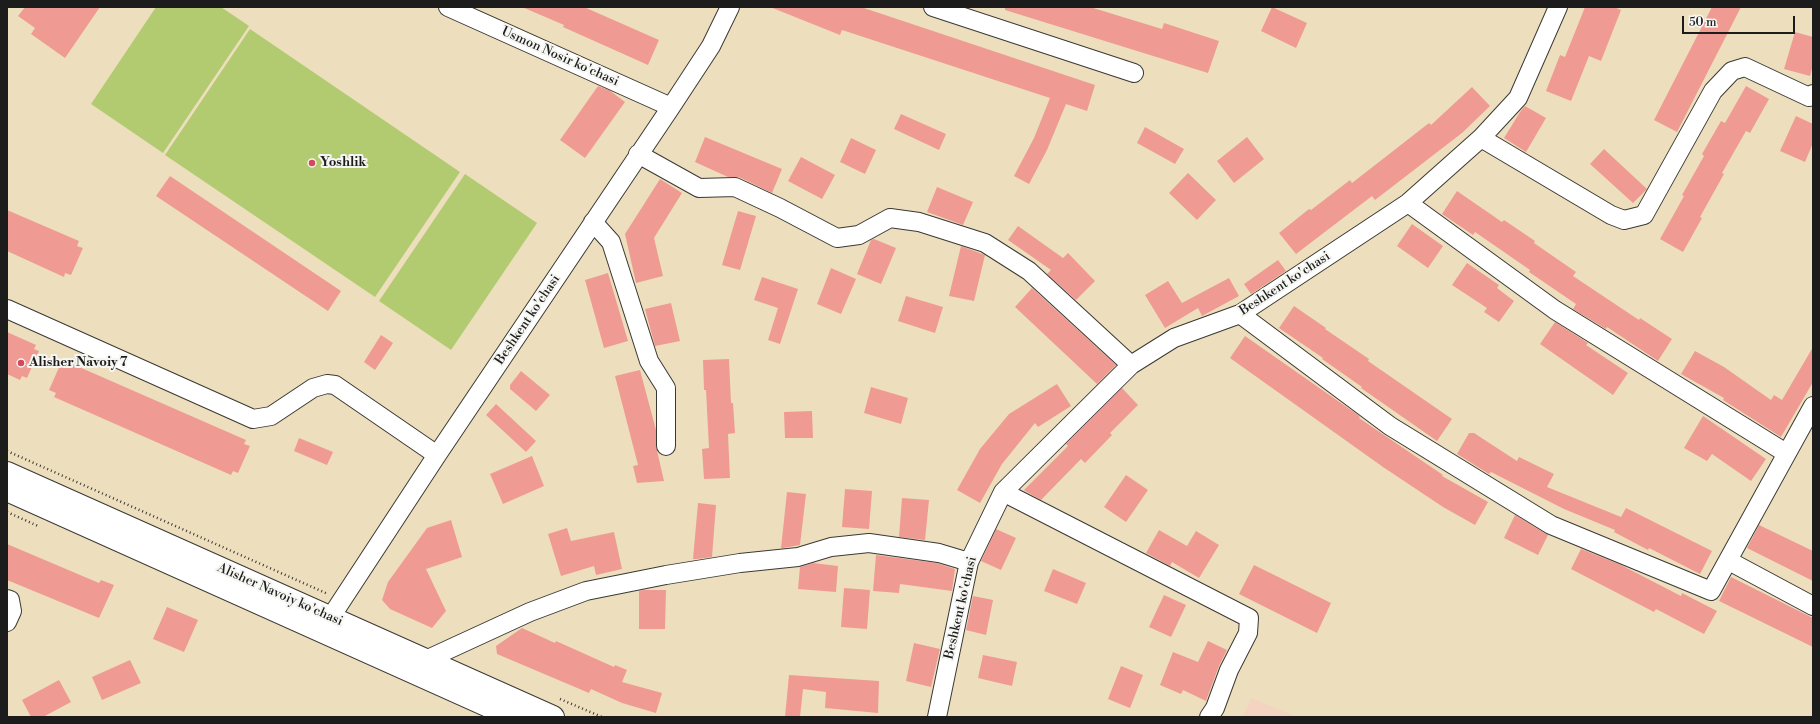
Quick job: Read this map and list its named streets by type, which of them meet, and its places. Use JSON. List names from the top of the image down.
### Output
{
  "streets": {
    "main road": ["Alisher Navoiy ko'chasi"],
    "street": ["Usmon Nosir ko'chasi", "Beshkent ko'chasi"]
  },
  "crossings": [
    ["Usmon Nosir ko'chasi", "Beshkent ko'chasi"],
    ["Beshkent ko'chasi", "Alisher Navoiy ko'chasi"]
  ],
  "places": ["Yoshlik", "Alisher Navoiy 7"],
  "scale_bar": "50 m"
}
